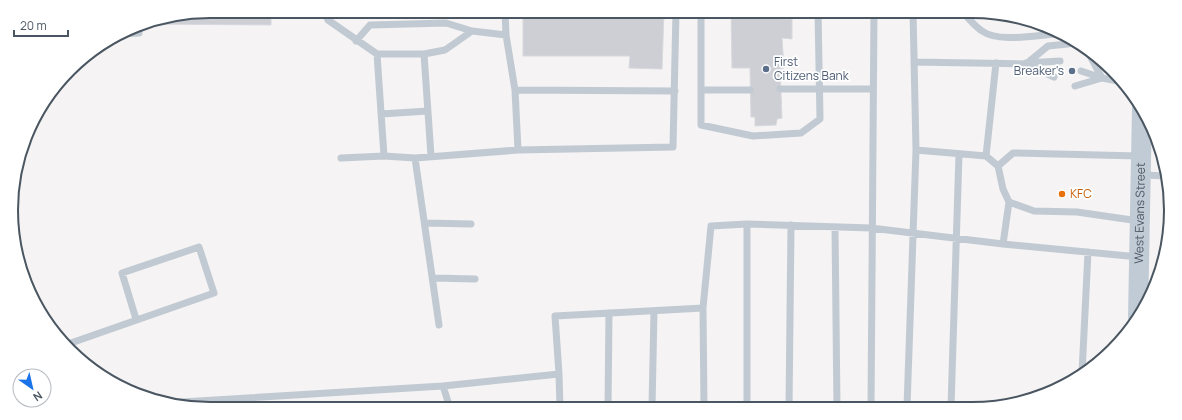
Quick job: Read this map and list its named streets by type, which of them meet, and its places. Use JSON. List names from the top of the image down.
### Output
{
  "streets": {
    "main road": ["West Evans Street"]
  },
  "places": ["First Citizens Bank", "Breaker's", "KFC"],
  "scale_bar": "20 m",
  "north": "bottom right"
}
